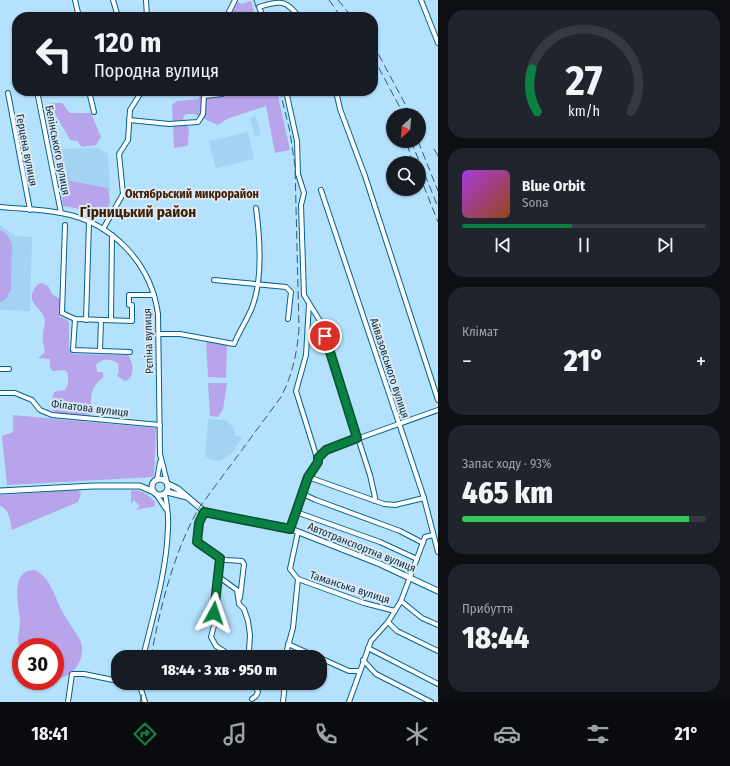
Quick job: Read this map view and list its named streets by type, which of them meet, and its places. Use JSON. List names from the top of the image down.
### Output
{
  "streets": {
    "main road": ["Автотранспортна вулиця"],
    "street": [
      "Герцена вулиця",
      "Белінського вулиця",
      "Рєпіна вулиця",
      "Айвазовського вулиця",
      "Філатова вулиця",
      "Таманська вулиця"
    ]
  },
  "crossings": [
    ["Герцена вулиця", "Рєпіна вулиця"],
    ["Белінського вулиця", "Рєпіна вулиця"],
    ["Рєпіна вулиця", "Філатова вулиця"]
  ],
  "districts": ["Октябрьский микрорайон", "Гірницький район"],
  "north": "bottom left",
  "page": {
    "turn": ["120 m", "Породна вулиця"],
    "song": ["Blue Orbit", "Sona"],
    "tile": [
      "Клімат",
      ["Запас ходу · 93%", "465 km"],
      ["Прибуття", "18:44"]
    ],
    "heat": ["−", "21°", "+"],
    "limit": "30",
    "trip": "18:44 · 3 хв · 950 m",
    "tabs": ["18:41", "21°"],
    "gauge": ["27", "km/h"]
  }
}
